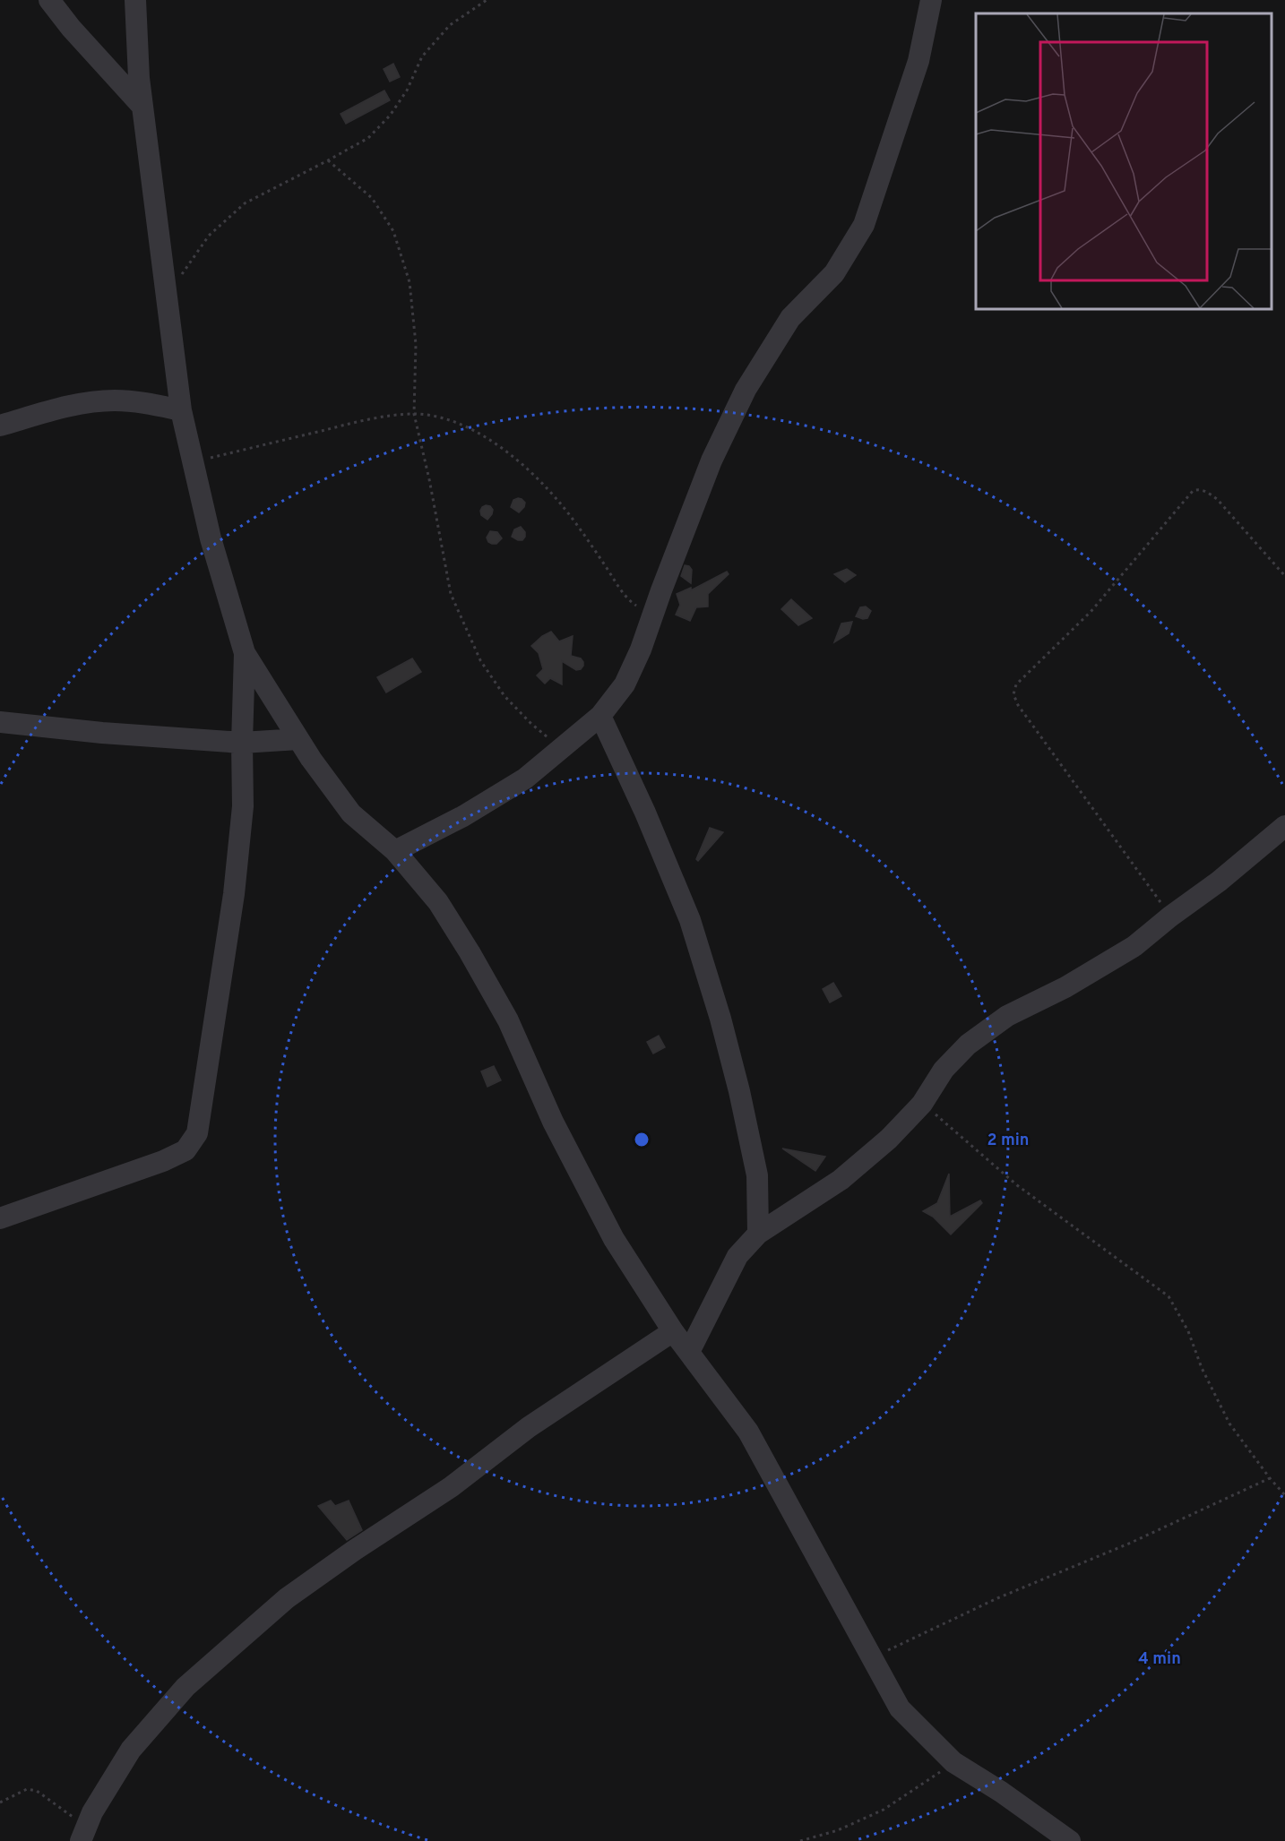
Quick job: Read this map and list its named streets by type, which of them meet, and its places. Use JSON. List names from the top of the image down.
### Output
{
  "rings": ["2 min", "4 min"]
}
